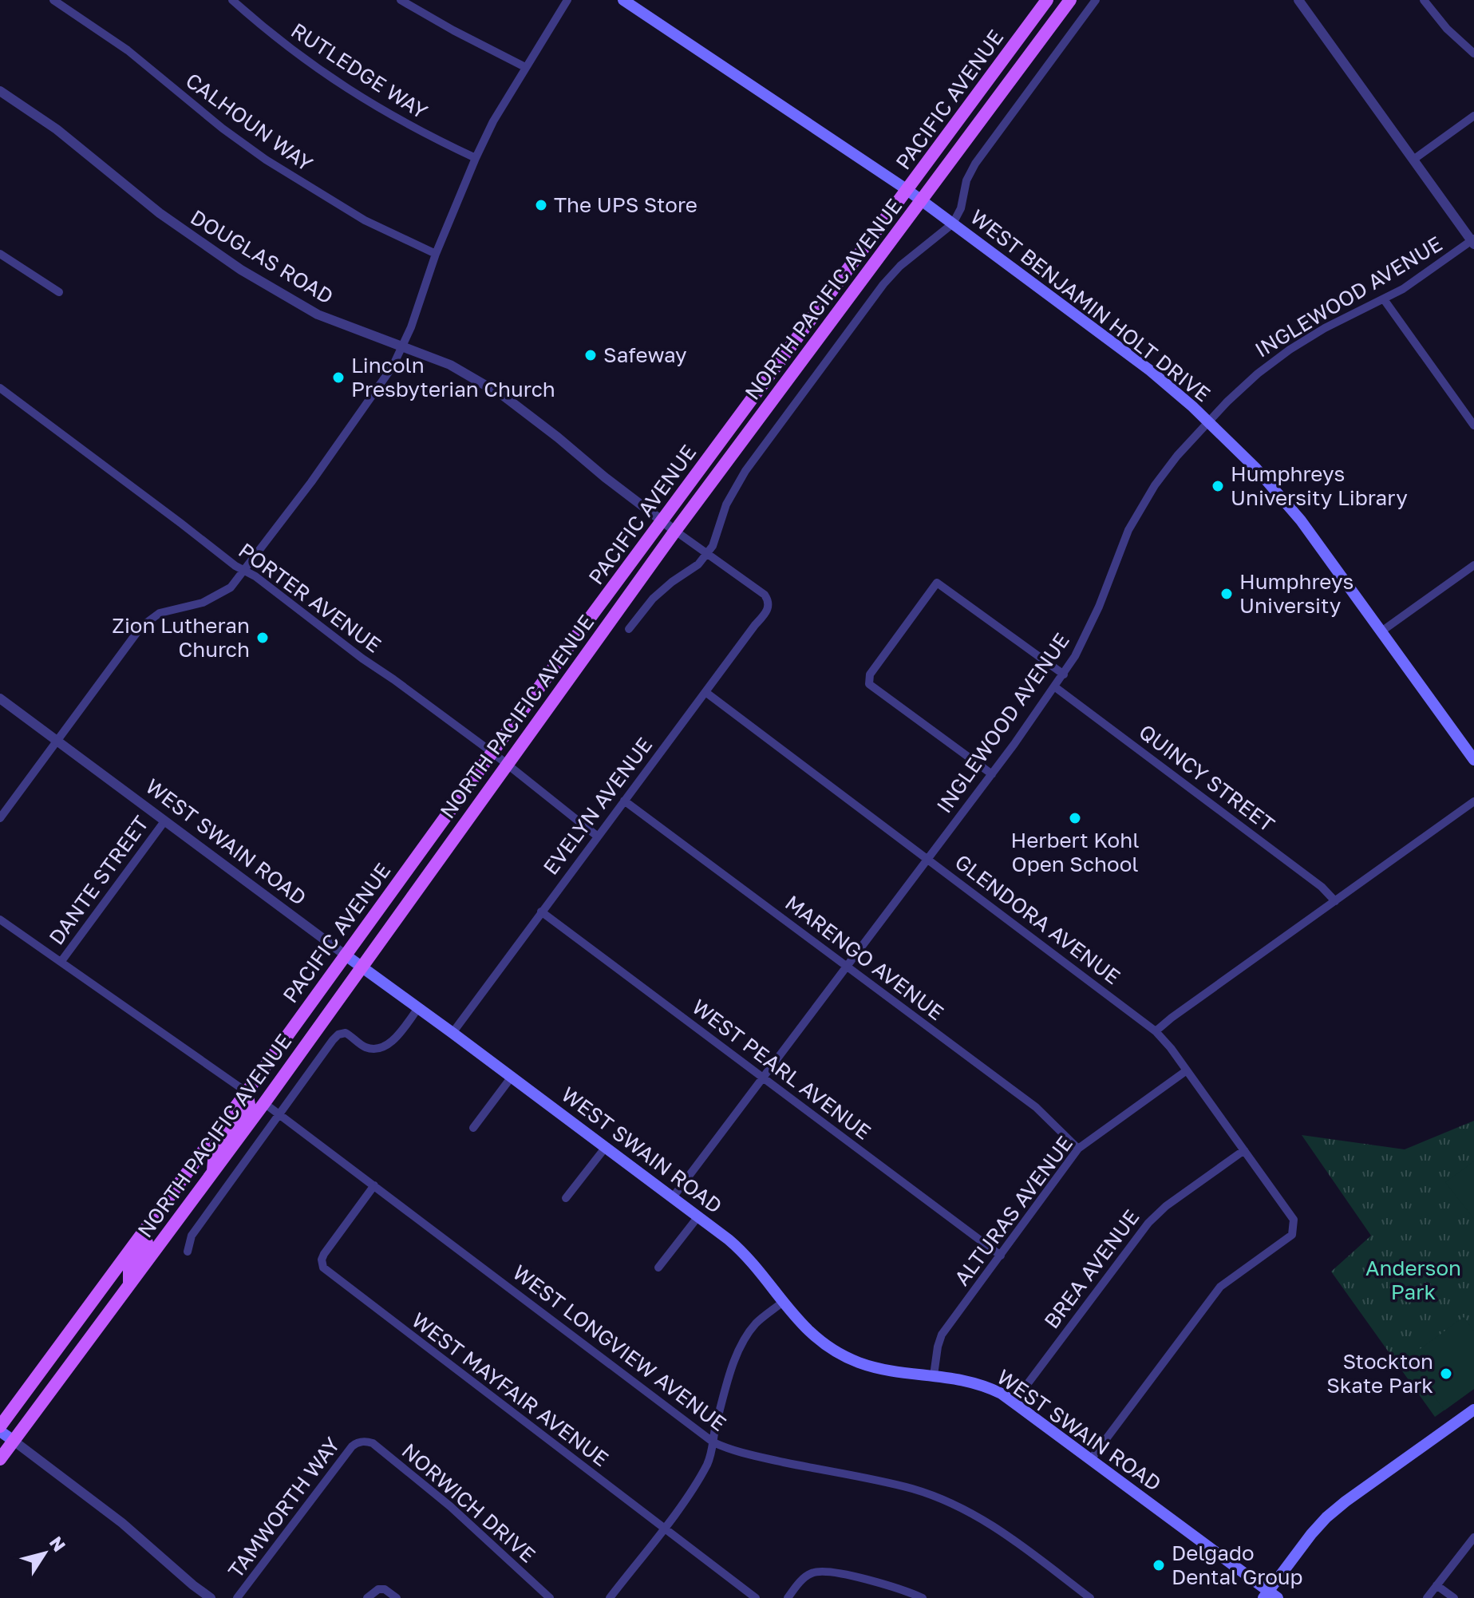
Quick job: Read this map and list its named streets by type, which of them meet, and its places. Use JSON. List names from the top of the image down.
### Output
{
  "streets": {
    "main road": [
      "PACIFIC AVENUE",
      "NORTH PACIFIC AVENUE",
      "WEST BENJAMIN HOLT DRIVE",
      "WEST SWAIN ROAD"
    ],
    "street": [
      "RUTLEDGE WAY",
      "CALHOUN WAY",
      "DOUGLAS ROAD",
      "INGLEWOOD AVENUE",
      "PORTER AVENUE",
      "QUINCY STREET",
      "EVELYN AVENUE",
      "DANTE STREET",
      "GLENDORA AVENUE",
      "MARENGO AVENUE",
      "WEST PEARL AVENUE",
      "ALTURAS AVENUE",
      "BREA AVENUE",
      "WEST LONGVIEW AVENUE",
      "WEST MAYFAIR AVENUE",
      "NORWICH DRIVE",
      "TAMWORTH WAY"
    ]
  },
  "crossings": [
    ["PACIFIC AVENUE", "DOUGLAS ROAD"],
    ["PACIFIC AVENUE", "WEST BENJAMIN HOLT DRIVE"],
    ["PACIFIC AVENUE", "PORTER AVENUE"],
    ["PACIFIC AVENUE", "WEST SWAIN ROAD"],
    ["DOUGLAS ROAD", "NORTH PACIFIC AVENUE"],
    ["DOUGLAS ROAD", "EVELYN AVENUE"],
    ["INGLEWOOD AVENUE", "WEST BENJAMIN HOLT DRIVE"],
    ["INGLEWOOD AVENUE", "QUINCY STREET"],
    ["INGLEWOOD AVENUE", "WEST SWAIN ROAD"],
    ["INGLEWOOD AVENUE", "GLENDORA AVENUE"],
    ["INGLEWOOD AVENUE", "MARENGO AVENUE"],
    ["INGLEWOOD AVENUE", "WEST PEARL AVENUE"],
    ["NORTH PACIFIC AVENUE", "WEST BENJAMIN HOLT DRIVE"],
    ["NORTH PACIFIC AVENUE", "PORTER AVENUE"],
    ["NORTH PACIFIC AVENUE", "WEST SWAIN ROAD"],
    ["NORTH PACIFIC AVENUE", "WEST LONGVIEW AVENUE"],
    ["PORTER AVENUE", "EVELYN AVENUE"],
    ["EVELYN AVENUE", "WEST SWAIN ROAD"],
    ["EVELYN AVENUE", "GLENDORA AVENUE"],
    ["EVELYN AVENUE", "MARENGO AVENUE"],
    ["EVELYN AVENUE", "WEST PEARL AVENUE"],
    ["WEST SWAIN ROAD", "DANTE STREET"],
    ["WEST SWAIN ROAD", "GLENDORA AVENUE"],
    ["WEST SWAIN ROAD", "ALTURAS AVENUE"],
    ["WEST SWAIN ROAD", "BREA AVENUE"],
    ["GLENDORA AVENUE", "ALTURAS AVENUE"],
    ["GLENDORA AVENUE", "BREA AVENUE"],
    ["MARENGO AVENUE", "ALTURAS AVENUE"],
    ["WEST PEARL AVENUE", "ALTURAS AVENUE"],
    ["WEST LONGVIEW AVENUE", "WEST MAYFAIR AVENUE"],
    ["NORWICH DRIVE", "TAMWORTH WAY"]
  ],
  "parks": ["Anderson Park"],
  "places": [
    "The UPS Store",
    "Safeway",
    "Lincoln Presbyterian Church",
    "Humphreys University Library",
    "Humphreys University",
    "Zion Lutheran Church",
    "Herbert Kohl Open School",
    "Stockton Skate Park",
    "Delgado Dental Group"
  ],
  "north": "top right"
}
